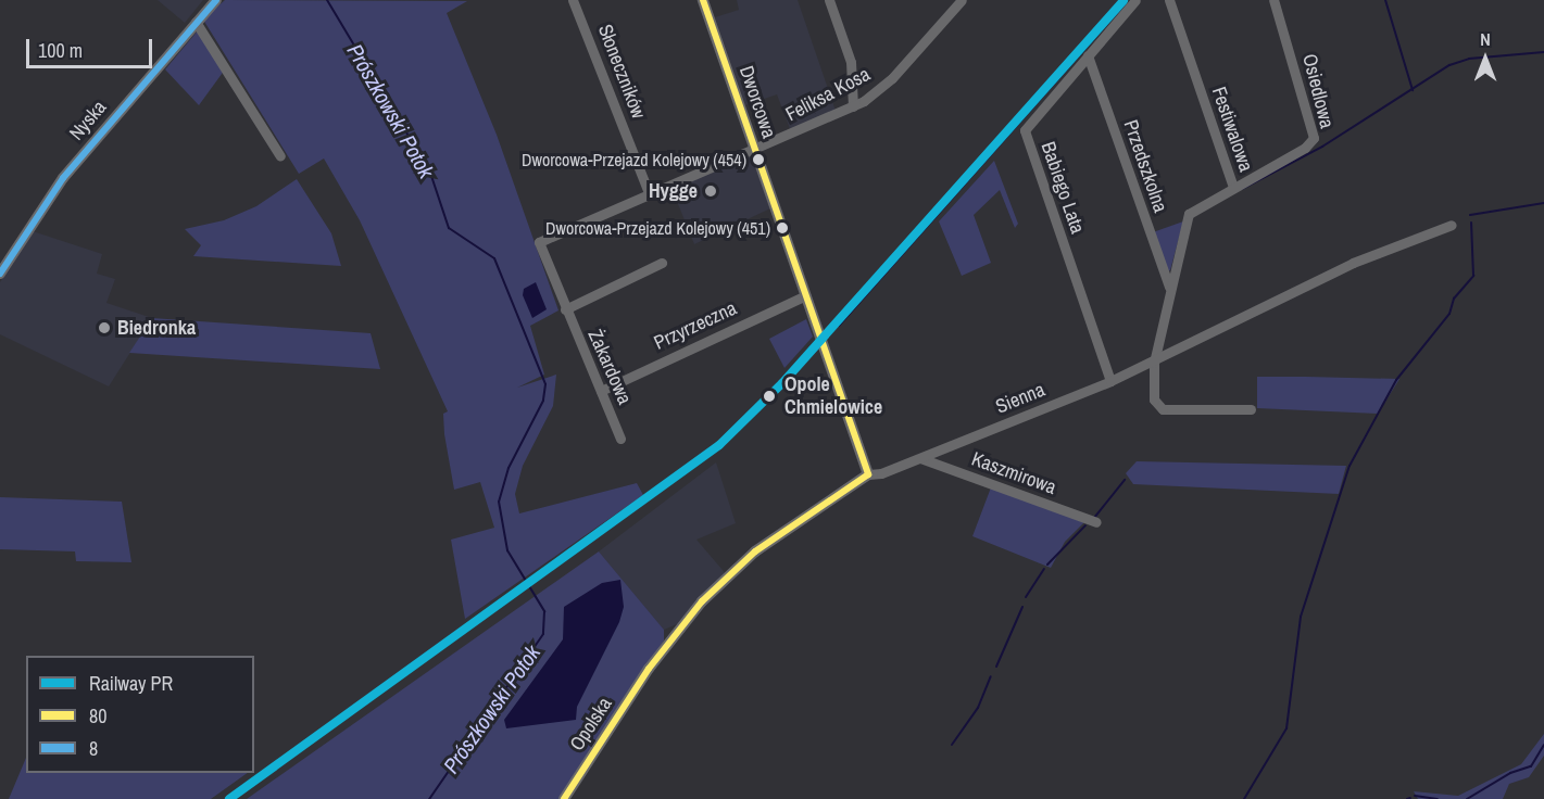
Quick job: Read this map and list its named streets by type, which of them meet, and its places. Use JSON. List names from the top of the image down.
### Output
{
  "streets": {
    "street": [
      "Słoneczników",
      "Osiedlowa",
      "Feliksa Kosa",
      "Dworcowa",
      "Nyska",
      "Festiwalowa",
      "Przedszkolna",
      "Babiego Lata",
      "Przyrzeczna",
      "Żakardowa",
      "Sienna",
      "Kaszmirowa",
      "Opolska"
    ]
  },
  "crossings": [
    ["Słoneczników", "Feliksa Kosa"],
    ["Osiedlowa", "Festiwalowa"],
    ["Feliksa Kosa", "Dworcowa"],
    ["Feliksa Kosa", "Żakardowa"],
    ["Dworcowa", "Przyrzeczna"],
    ["Dworcowa", "Sienna"],
    ["Festiwalowa", "Przedszkolna"],
    ["Festiwalowa", "Sienna"],
    ["Przedszkolna", "Babiego Lata"],
    ["Babiego Lata", "Sienna"],
    ["Przyrzeczna", "Żakardowa"],
    ["Sienna", "Kaszmirowa"],
    ["Sienna", "Opolska"]
  ],
  "water": ["Prószkowski Potok"],
  "places": [
    "Dworcowa-Przejazd Kolejowy (454)",
    "Hygge",
    "Dworcowa-Przejazd Kolejowy (451)",
    "Biedronka",
    "Opole Chmielowice"
  ],
  "lines": ["rail line PR", "transit line 80", "transit line 8"],
  "legend": ["Railway PR", "80", "8"],
  "scale_bar": "100 m",
  "north": "top"
}
